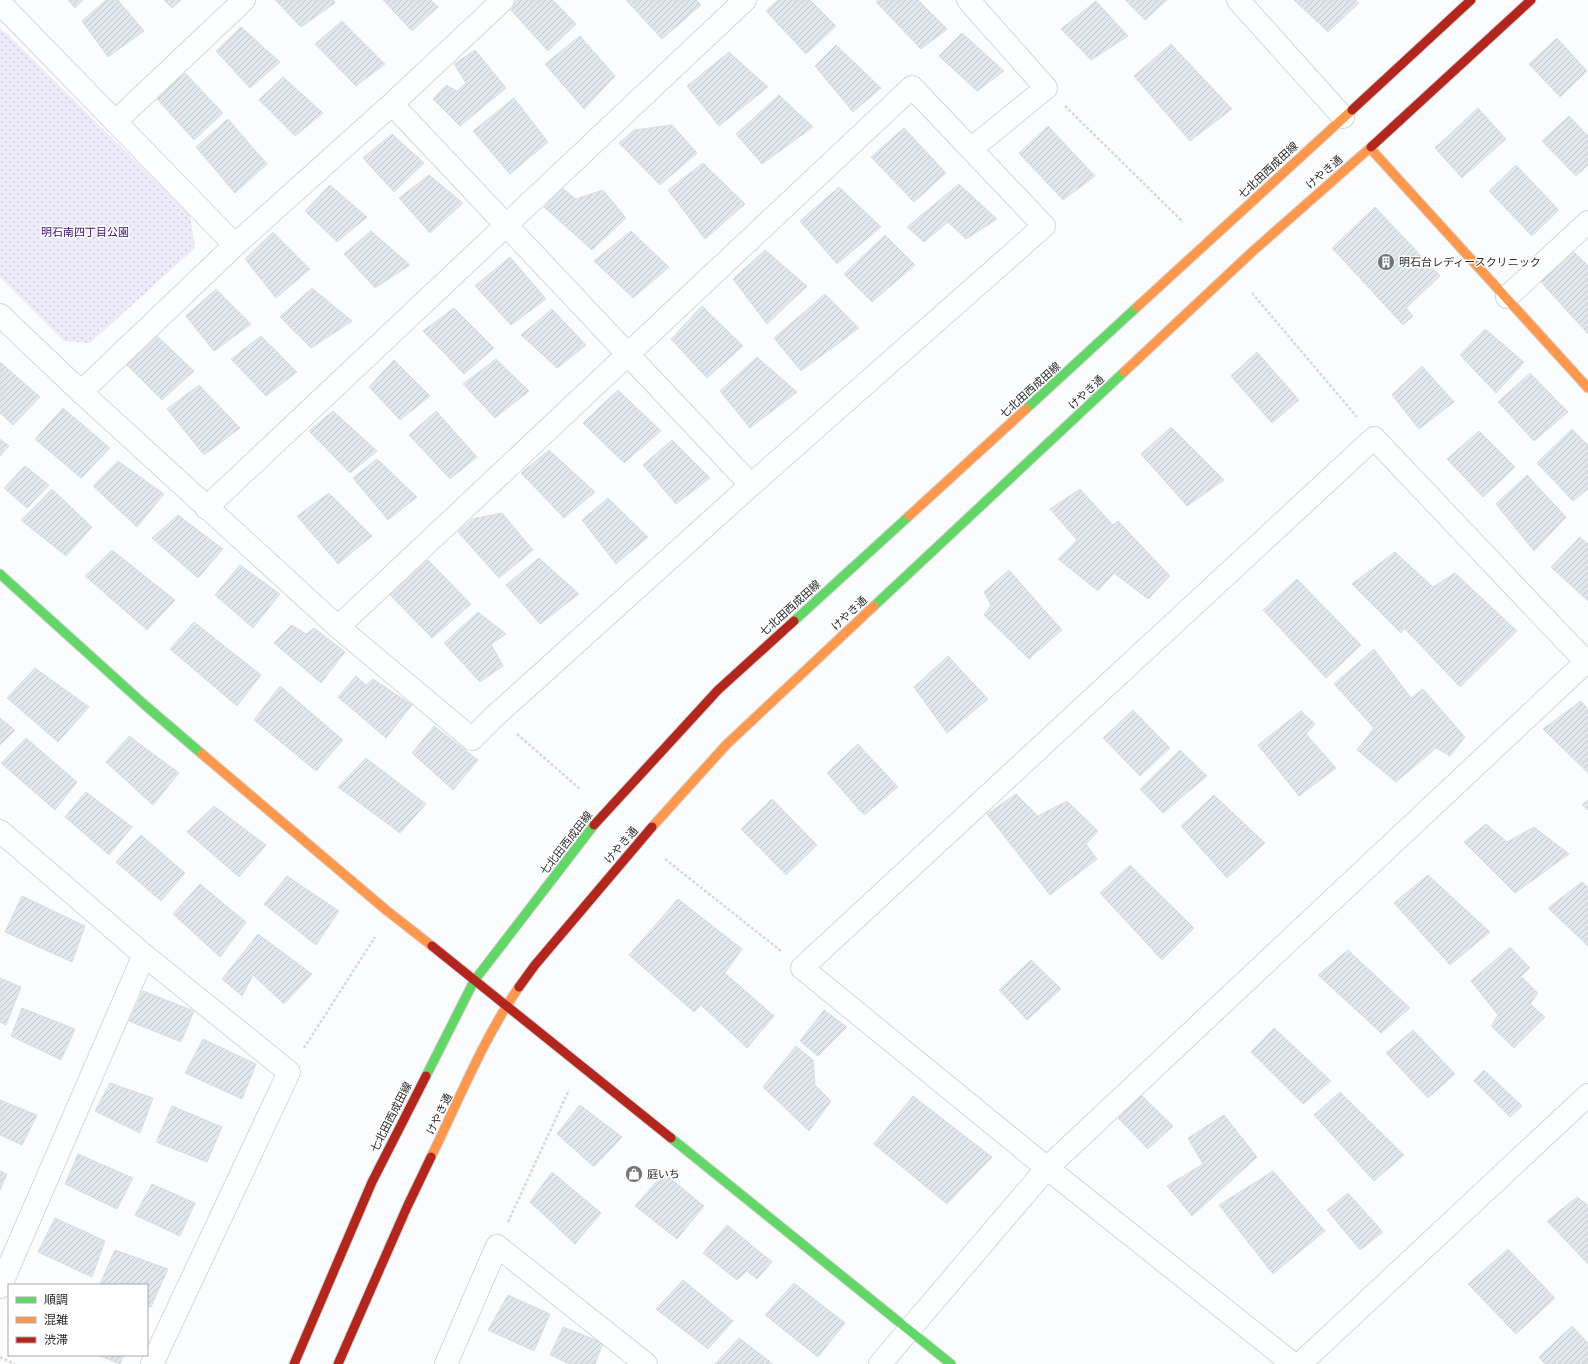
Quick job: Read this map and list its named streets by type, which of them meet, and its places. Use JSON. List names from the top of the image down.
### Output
{
  "streets": {
    "street": ["七北田西成田線", "けやき通"]
  },
  "parks": ["明石南四丁目公園"],
  "places": {
    "building": ["明石台レディースクリニック"],
    "shop": ["庭いち"]
  },
  "legend": ["順調", "混雑", "渋滞"]
}
